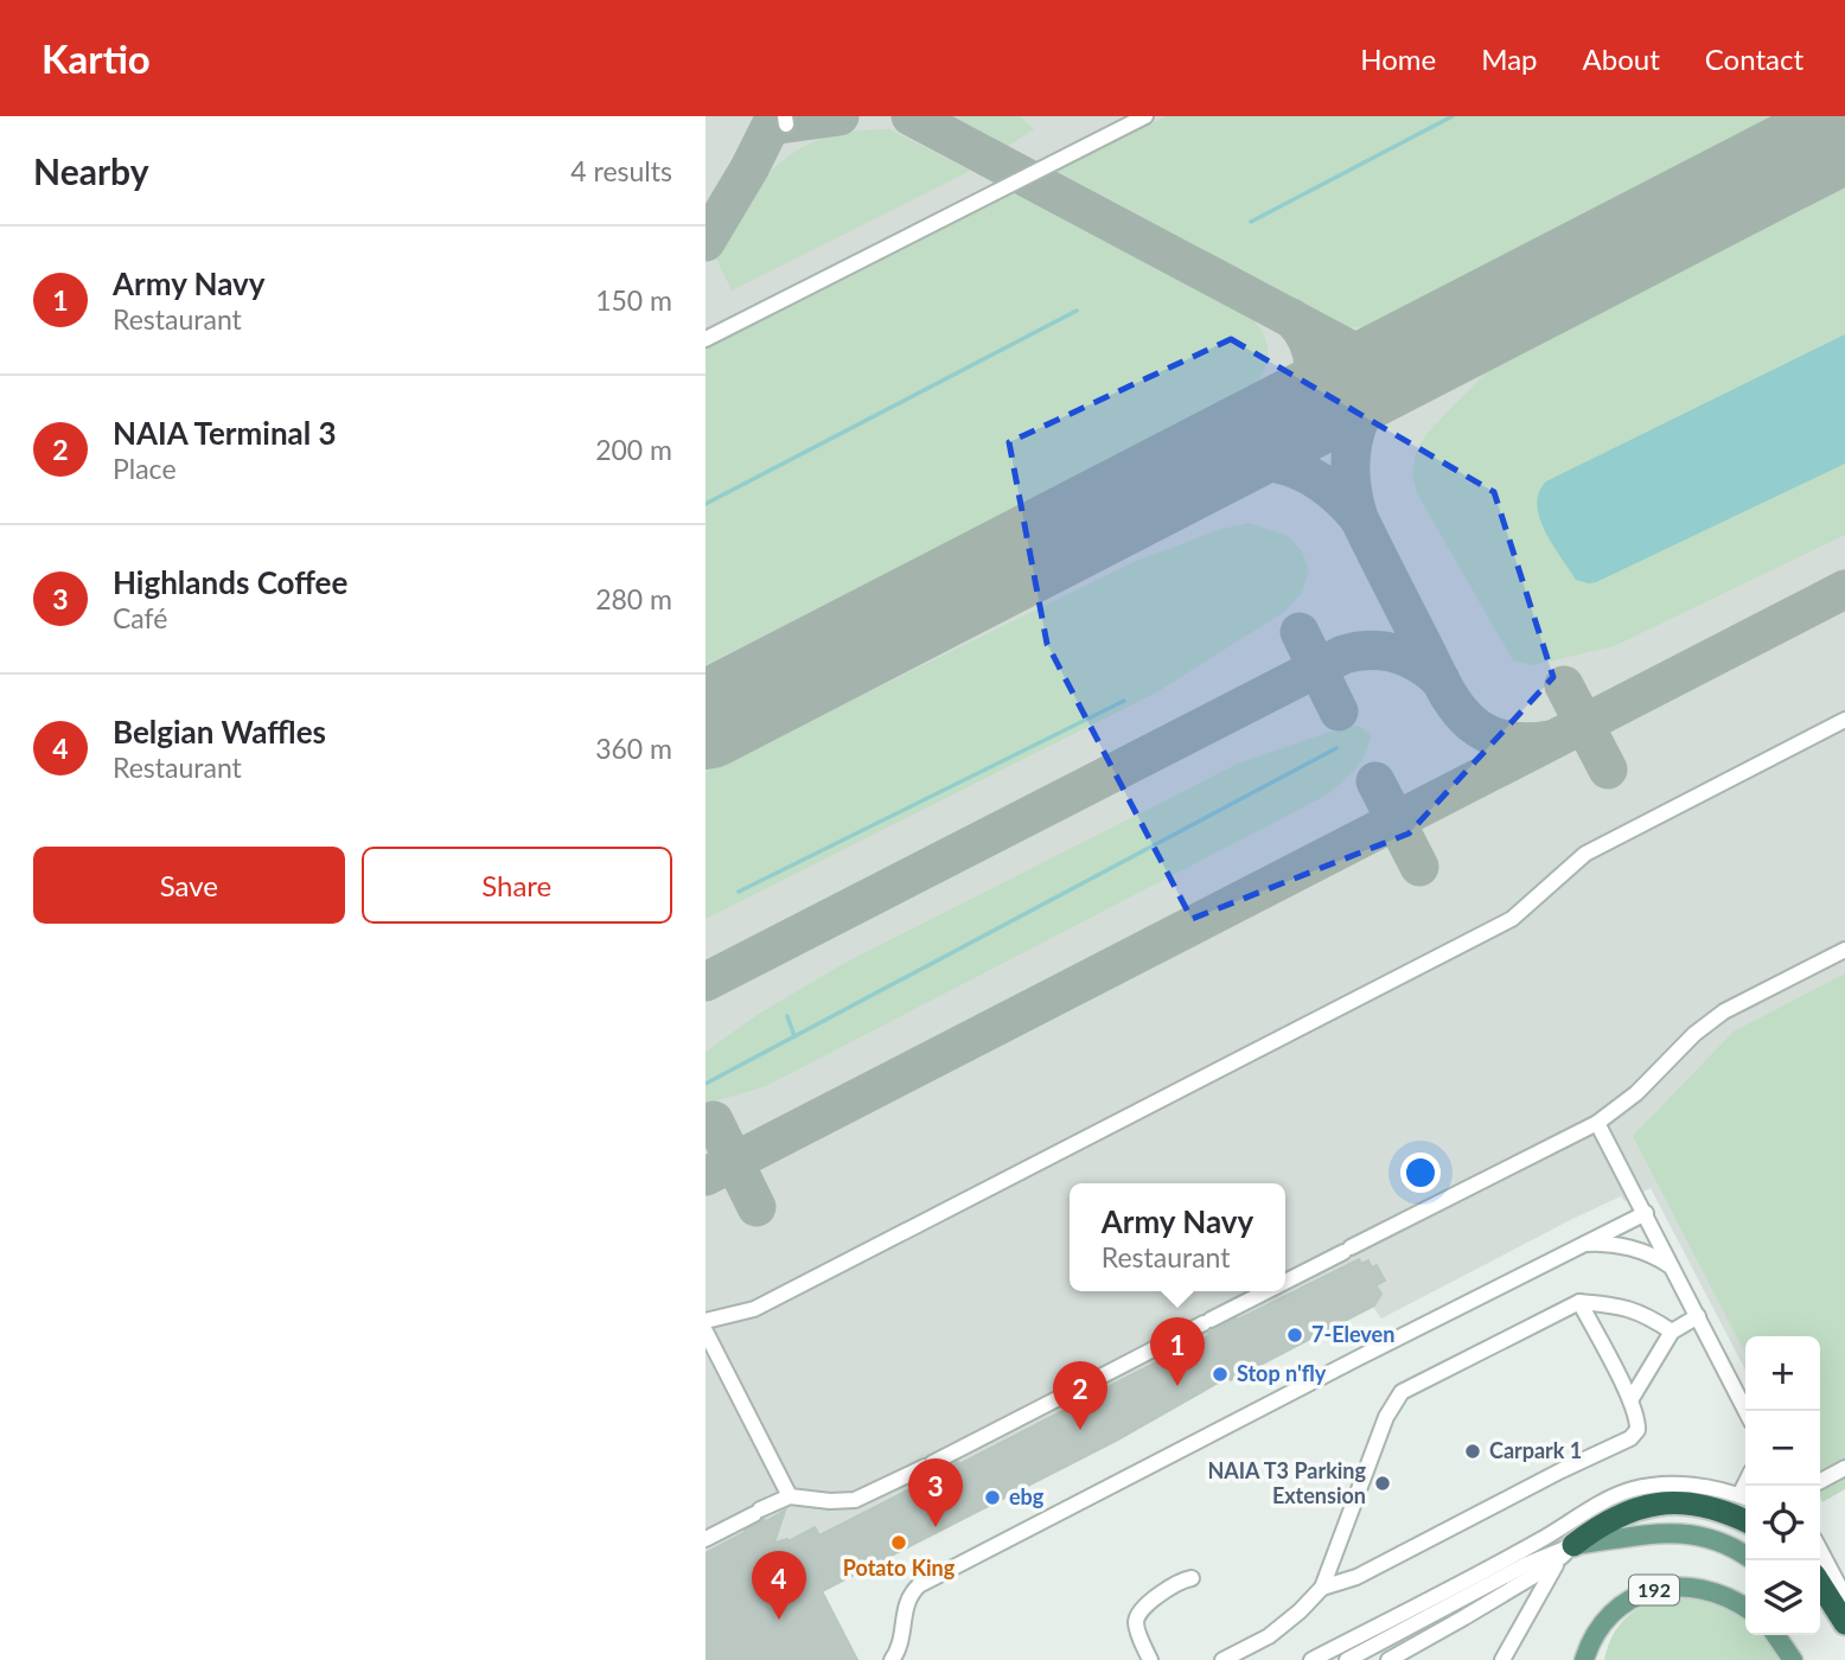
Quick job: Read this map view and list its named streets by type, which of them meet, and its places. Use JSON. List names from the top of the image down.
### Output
{
  "streets": {
    "main road": ["192"]
  },
  "places": [
    "7-Eleven",
    "Stop n'fly",
    "Carpark 1",
    "NAIA T3 Parking Extension",
    "ebg",
    "Potato King"
  ],
  "page": {
    "header": "Kartio",
    "nav": [
      "Home",
      "Map",
      "About",
      "Contact"
    ],
    "heading": ["Nearby", "4 results"],
    "list": [
      {
        "mark": "1",
        "name": "Army Navy",
        "note": "Restaurant",
        "value": "150 m"
      },
      {
        "mark": "2",
        "name": "NAIA Terminal 3",
        "note": "Place",
        "value": "200 m"
      },
      {
        "mark": "3",
        "name": "Highlands Coffee",
        "note": "Café",
        "value": "280 m"
      },
      {
        "mark": "4",
        "name": "Belgian Waffles",
        "note": "Restaurant",
        "value": "360 m"
      }
    ],
    "buttons": ["Save", "Share"],
    "popup": ["Army Navy", "Restaurant"],
    "pins": [
      "1",
      "2",
      "3",
      "4"
    ],
    "map_buttons": ["+", "−"]
  }
}
